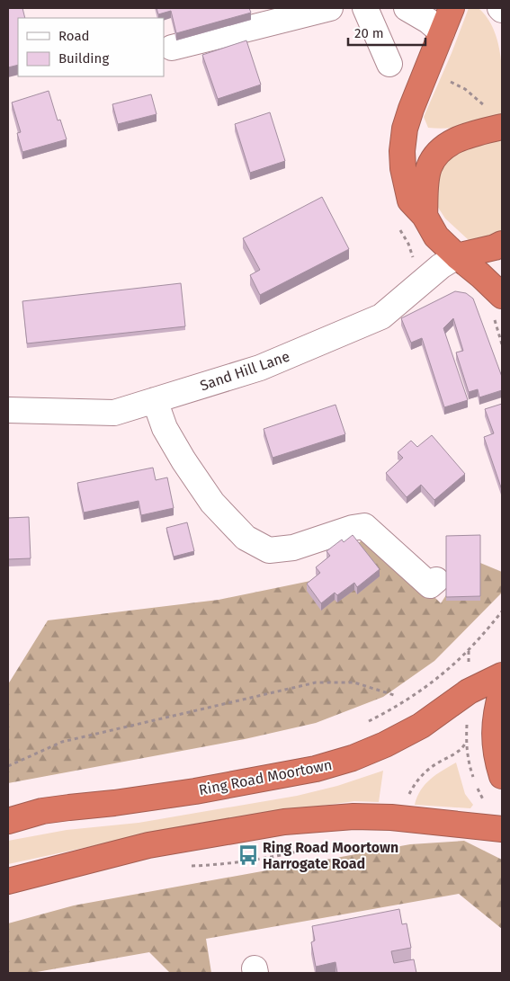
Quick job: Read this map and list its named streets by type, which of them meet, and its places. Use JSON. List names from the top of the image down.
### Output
{
  "streets": {
    "highway": ["Ring Road Moortown"],
    "street": ["Sand Hill Lane"]
  },
  "places": {
    "bus stop": ["Ring Road Moortown Harrogate Road"]
  },
  "legend": ["Road", "Building"],
  "scale_bar": "20 m"
}
